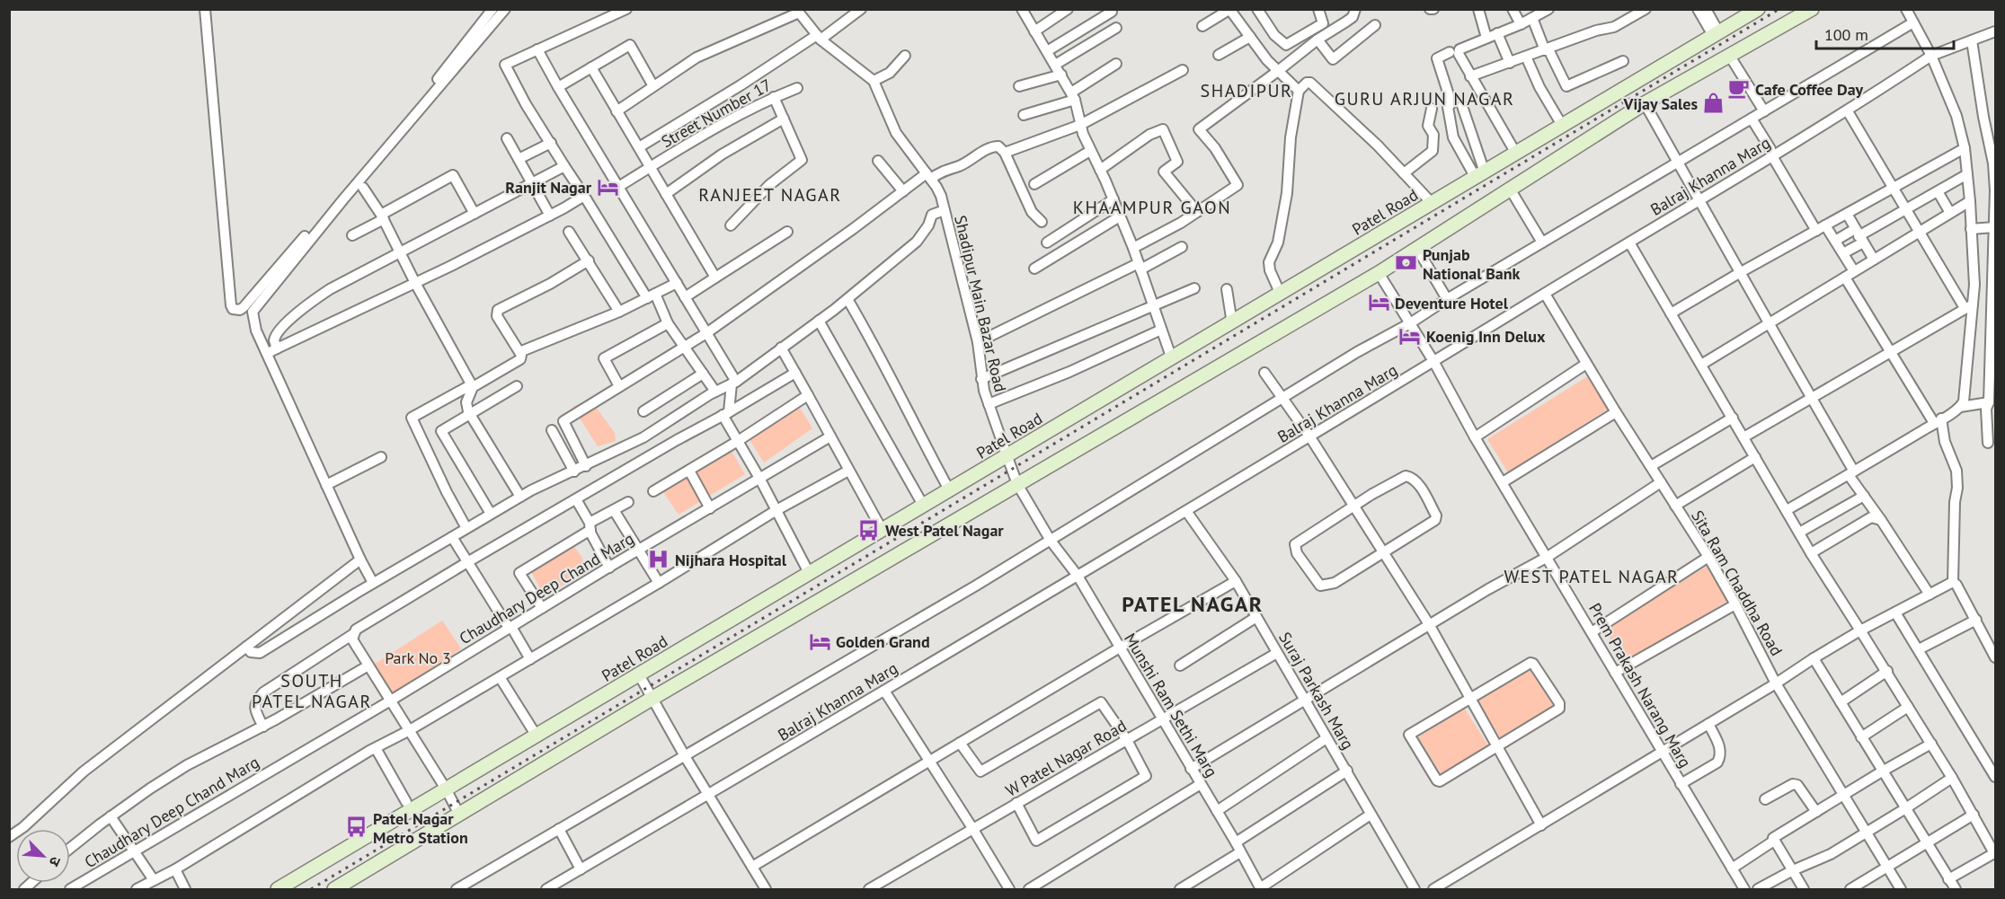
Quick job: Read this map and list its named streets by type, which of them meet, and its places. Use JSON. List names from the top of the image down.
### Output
{
  "streets": {
    "main road": ["Patel Road"],
    "street": [
      "Street Number 17",
      "Balraj Khanna Marg",
      "Shadipur Main Bazar Road",
      "Sita Ram Chaddha Road",
      "Chaudhary Deep Chand Marg",
      "Prem Prakash Narang Marg",
      "Suraj Parkash Marg",
      "Munshi Ram Sethi Marg",
      "W Patel Nagar Road"
    ]
  },
  "crossings": [
    ["Balraj Khanna Marg", "Sita Ram Chaddha Road"],
    ["Balraj Khanna Marg", "Prem Prakash Narang Marg"],
    ["Balraj Khanna Marg", "Suraj Parkash Marg"],
    ["Balraj Khanna Marg", "Munshi Ram Sethi Marg"],
    ["Patel Road", "Shadipur Main Bazar Road"],
    ["Shadipur Main Bazar Road", "Munshi Ram Sethi Marg"],
    ["Suraj Parkash Marg", "W Patel Nagar Road"],
    ["Munshi Ram Sethi Marg", "W Patel Nagar Road"]
  ],
  "districts": [
    "SHADIPUR",
    "GURU ARJUN NAGAR",
    "RANJEET NAGAR",
    "KHAAMPUR GAON",
    "WEST PATEL NAGAR",
    "PATEL NAGAR",
    "SOUTH PATEL NAGAR"
  ],
  "parks": ["Park No 3"],
  "places": {
    "cafe": ["Cafe Coffee Day"],
    "shop": ["Vijay Sales"],
    "hotel": [
      "Ranjit Nagar",
      "Deventure Hotel",
      "Koenig Inn Delux",
      "Golden Grand"
    ],
    "bank": ["Punjab National Bank"],
    "bus stop": ["West Patel Nagar", "Patel Nagar Metro Station"],
    "hospital": ["Nijhara Hospital"]
  },
  "scale_bar": "100 m",
  "north": "bottom right"
}
